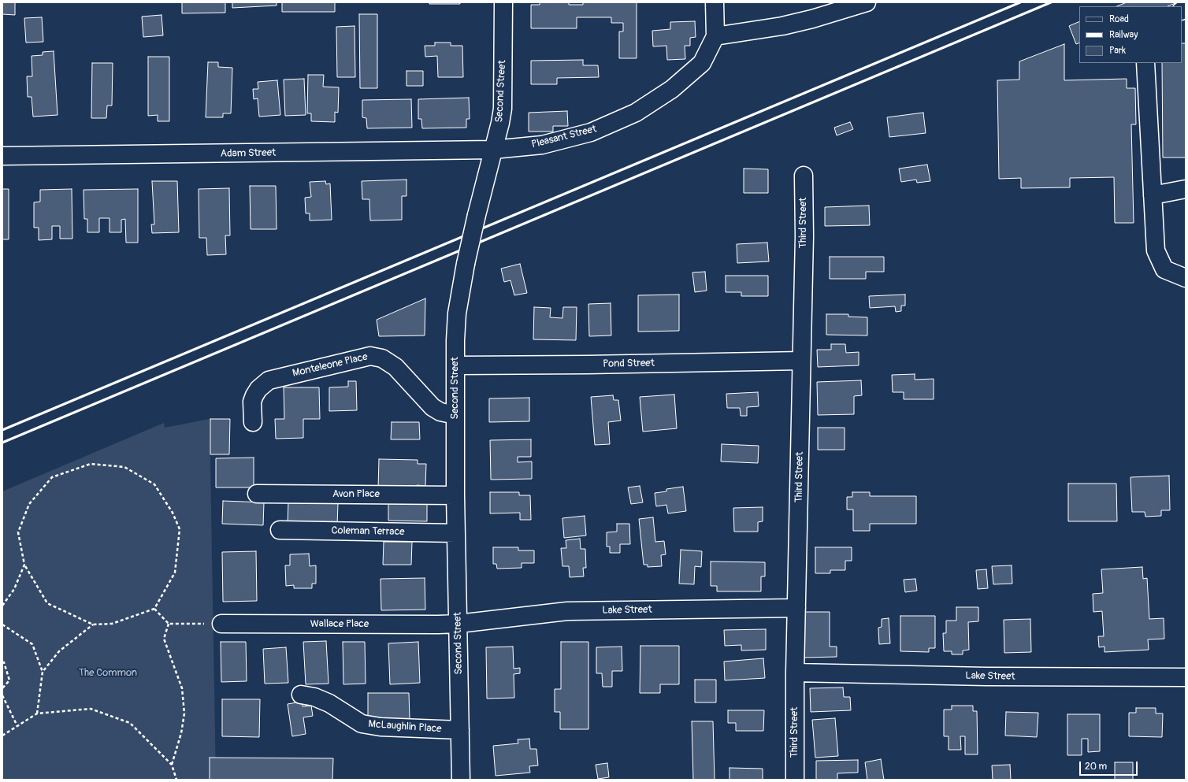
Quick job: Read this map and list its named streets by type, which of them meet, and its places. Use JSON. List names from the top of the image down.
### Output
{
  "streets": {
    "street": [
      "Second Street",
      "Pleasant Street",
      "Adam Street",
      "Third Street",
      "Pond Street",
      "Monteleone Place",
      "Avon Place",
      "Coleman Terrace",
      "Lake Street",
      "Wallace Place",
      "McLaughlin Place"
    ]
  },
  "crossings": [
    ["Second Street", "Pleasant Street"],
    ["Second Street", "Adam Street"],
    ["Second Street", "Pond Street"],
    ["Second Street", "Monteleone Place"],
    ["Second Street", "Avon Place"],
    ["Second Street", "Coleman Terrace"],
    ["Second Street", "Lake Street"],
    ["Second Street", "Wallace Place"],
    ["Second Street", "McLaughlin Place"],
    ["Pleasant Street", "Adam Street"],
    ["Third Street", "Pond Street"],
    ["Third Street", "Lake Street"],
    ["Lake Street", "Wallace Place"]
  ],
  "parks": ["The Common"],
  "legend": ["Road", "Railway", "Park"],
  "scale_bar": "20 m"
}
